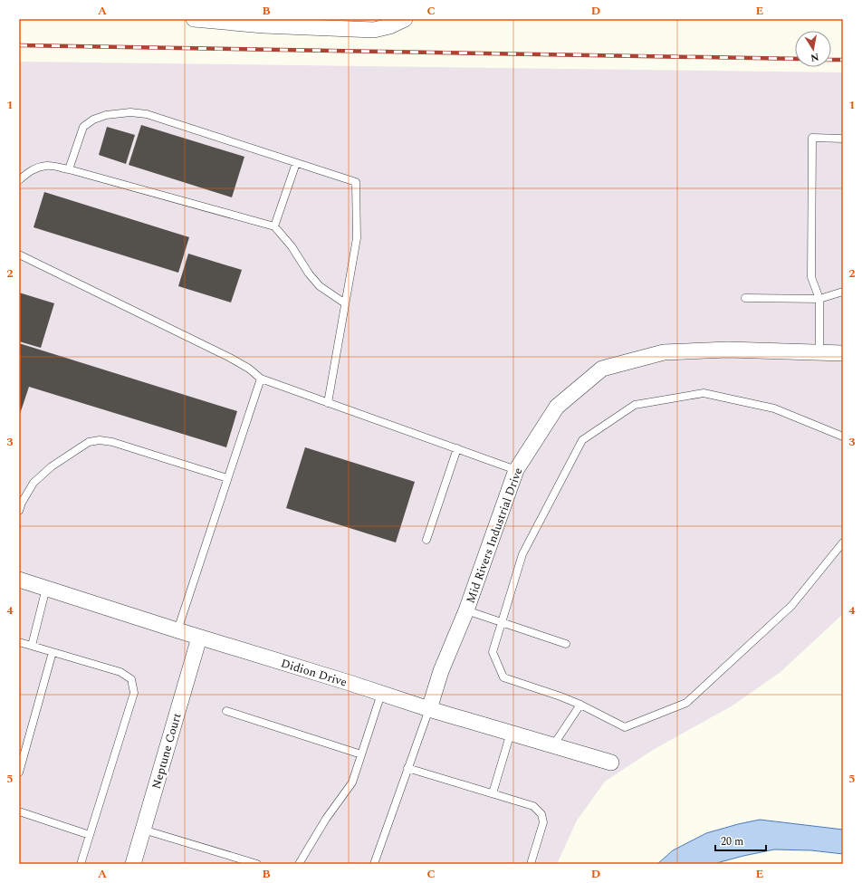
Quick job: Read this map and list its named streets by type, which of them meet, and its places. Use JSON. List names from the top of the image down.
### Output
{
  "streets": {
    "street": ["Mid Rivers Industrial Drive", "Didion Drive", "Neptune Court"]
  },
  "crossings": [
    ["Mid Rivers Industrial Drive", "Didion Drive"],
    ["Didion Drive", "Neptune Court"]
  ],
  "scale_bar": "20 m",
  "north": "bottom",
  "grid": {
    "columns": [
      "A",
      "B",
      "C",
      "D",
      "E"
    ],
    "rows": [
      "1",
      "2",
      "3",
      "4",
      "5"
    ]
  }
}
